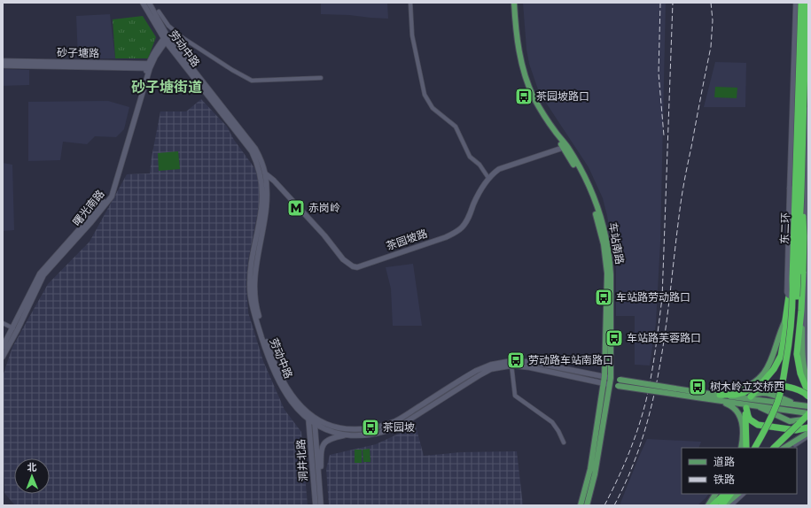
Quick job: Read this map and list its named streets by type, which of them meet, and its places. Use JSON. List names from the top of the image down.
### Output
{
  "streets": {
    "highway": ["东二环"],
    "main road": [
      "劳动中路",
      "砂子塘路",
      "曙光南路",
      "茶园坡路",
      "车站南路",
      "洞井北路"
    ]
  },
  "crossings": [
    ["劳动中路", "曙光南路"],
    ["劳动中路", "茶园坡路"],
    ["劳动中路", "车站南路"],
    ["劳动中路", "洞井北路"],
    ["砂子塘路", "曙光南路"],
    ["茶园坡路", "车站南路"]
  ],
  "districts": ["砂子塘街道"],
  "places": {
    "bus stop": [
      "茶园坡路口",
      "车站路劳动路口",
      "车站路芙蓉路口",
      "劳动路车站南路口",
      "树木岭立交桥西",
      "茶园坡"
    ],
    "metro station": ["赤岗岭"]
  },
  "legend": ["道路", "铁路"],
  "north": "top"
}
